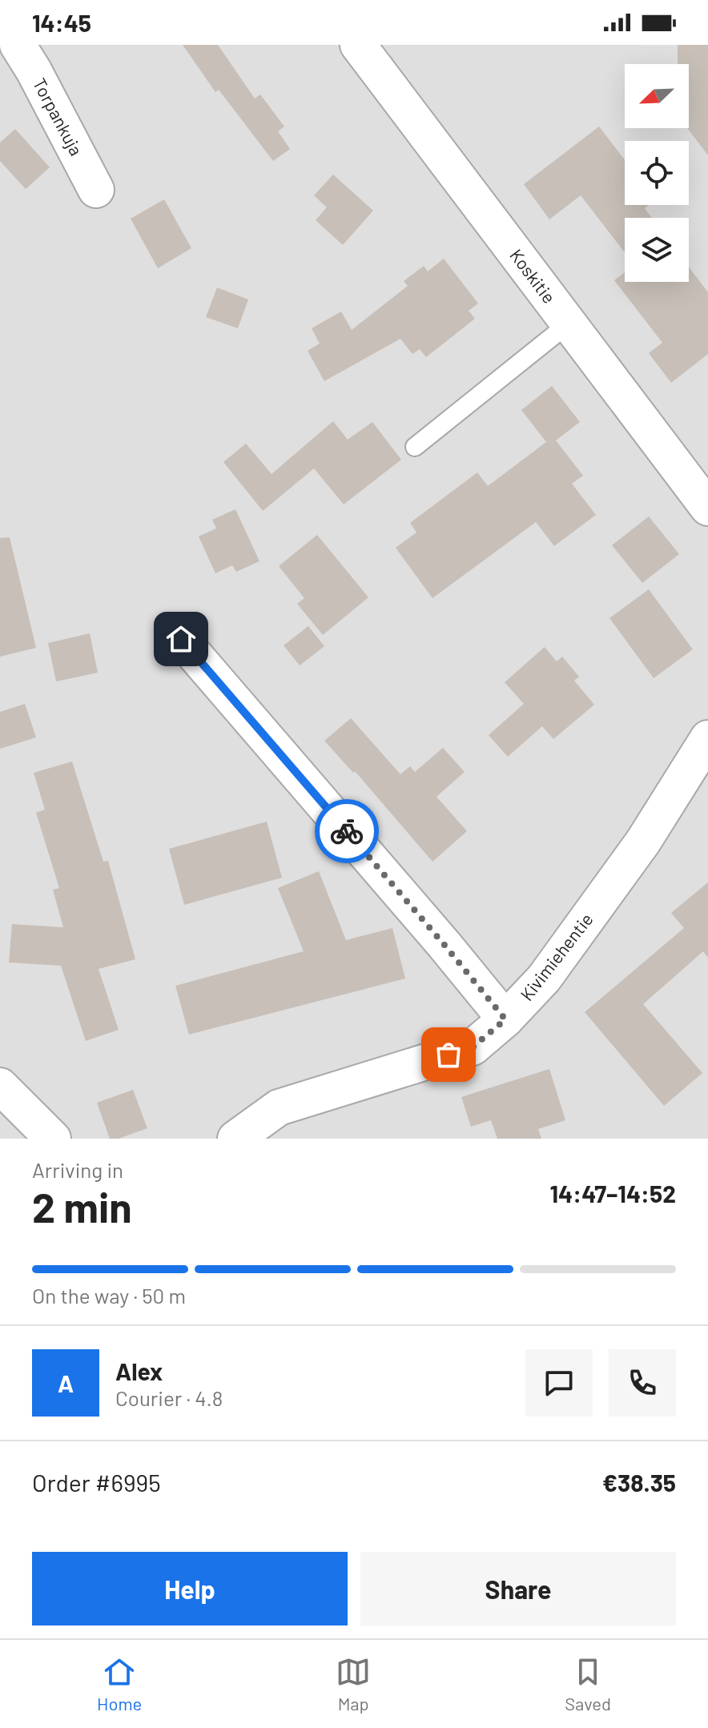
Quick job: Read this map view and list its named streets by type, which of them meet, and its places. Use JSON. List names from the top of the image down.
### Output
{
  "streets": {
    "street": ["Torpankuja", "Koskitie", "Kivimiehentie"]
  },
  "north": "bottom left",
  "page": {
    "status": "14:45",
    "heading": ["2 min", "Arriving in", "14:47–14:52"],
    "panel": [
      "Alex",
      "Courier · 4.8",
      "Order #6995",
      "€38.35"
    ],
    "bar": "On the way · 50 m",
    "round": "A",
    "buttons": ["Help", "Share"],
    "tabs": ["Home", "Map", "Saved"]
  }
}
